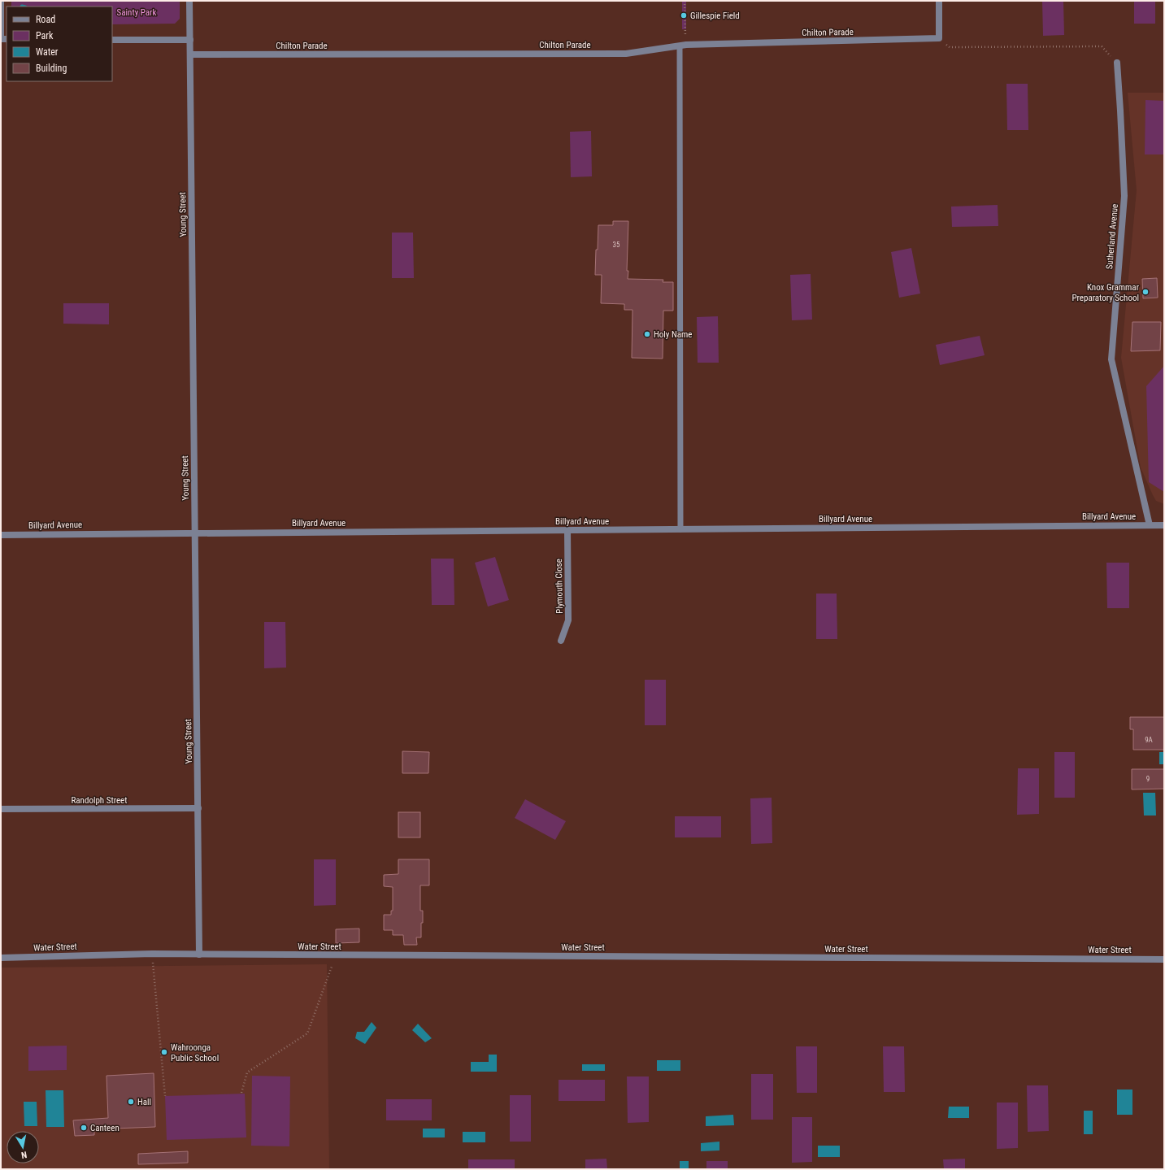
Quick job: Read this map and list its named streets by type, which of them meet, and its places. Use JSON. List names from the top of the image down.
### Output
{
  "streets": {
    "street": [
      "Chilton Parade",
      "Young Street",
      "Sutherland Avenue",
      "Billyard Avenue",
      "Plymouth Close",
      "Randolph Street",
      "Water Street"
    ]
  },
  "crossings": [
    ["Chilton Parade", "Young Street"],
    ["Young Street", "Billyard Avenue"],
    ["Young Street", "Randolph Street"],
    ["Young Street", "Water Street"],
    ["Sutherland Avenue", "Billyard Avenue"],
    ["Billyard Avenue", "Plymouth Close"]
  ],
  "parks": ["Sainty Park"],
  "places": [
    "Gillespie Field",
    "Knox Grammar Preparatory School",
    "Holy Name",
    "Wahroonga Public School",
    "Hall",
    "Canteen"
  ],
  "house_numbers": ["35", "9A", "9"],
  "legend": [
    "Road",
    "Park",
    "Water",
    "Building"
  ],
  "north": "bottom"
}
